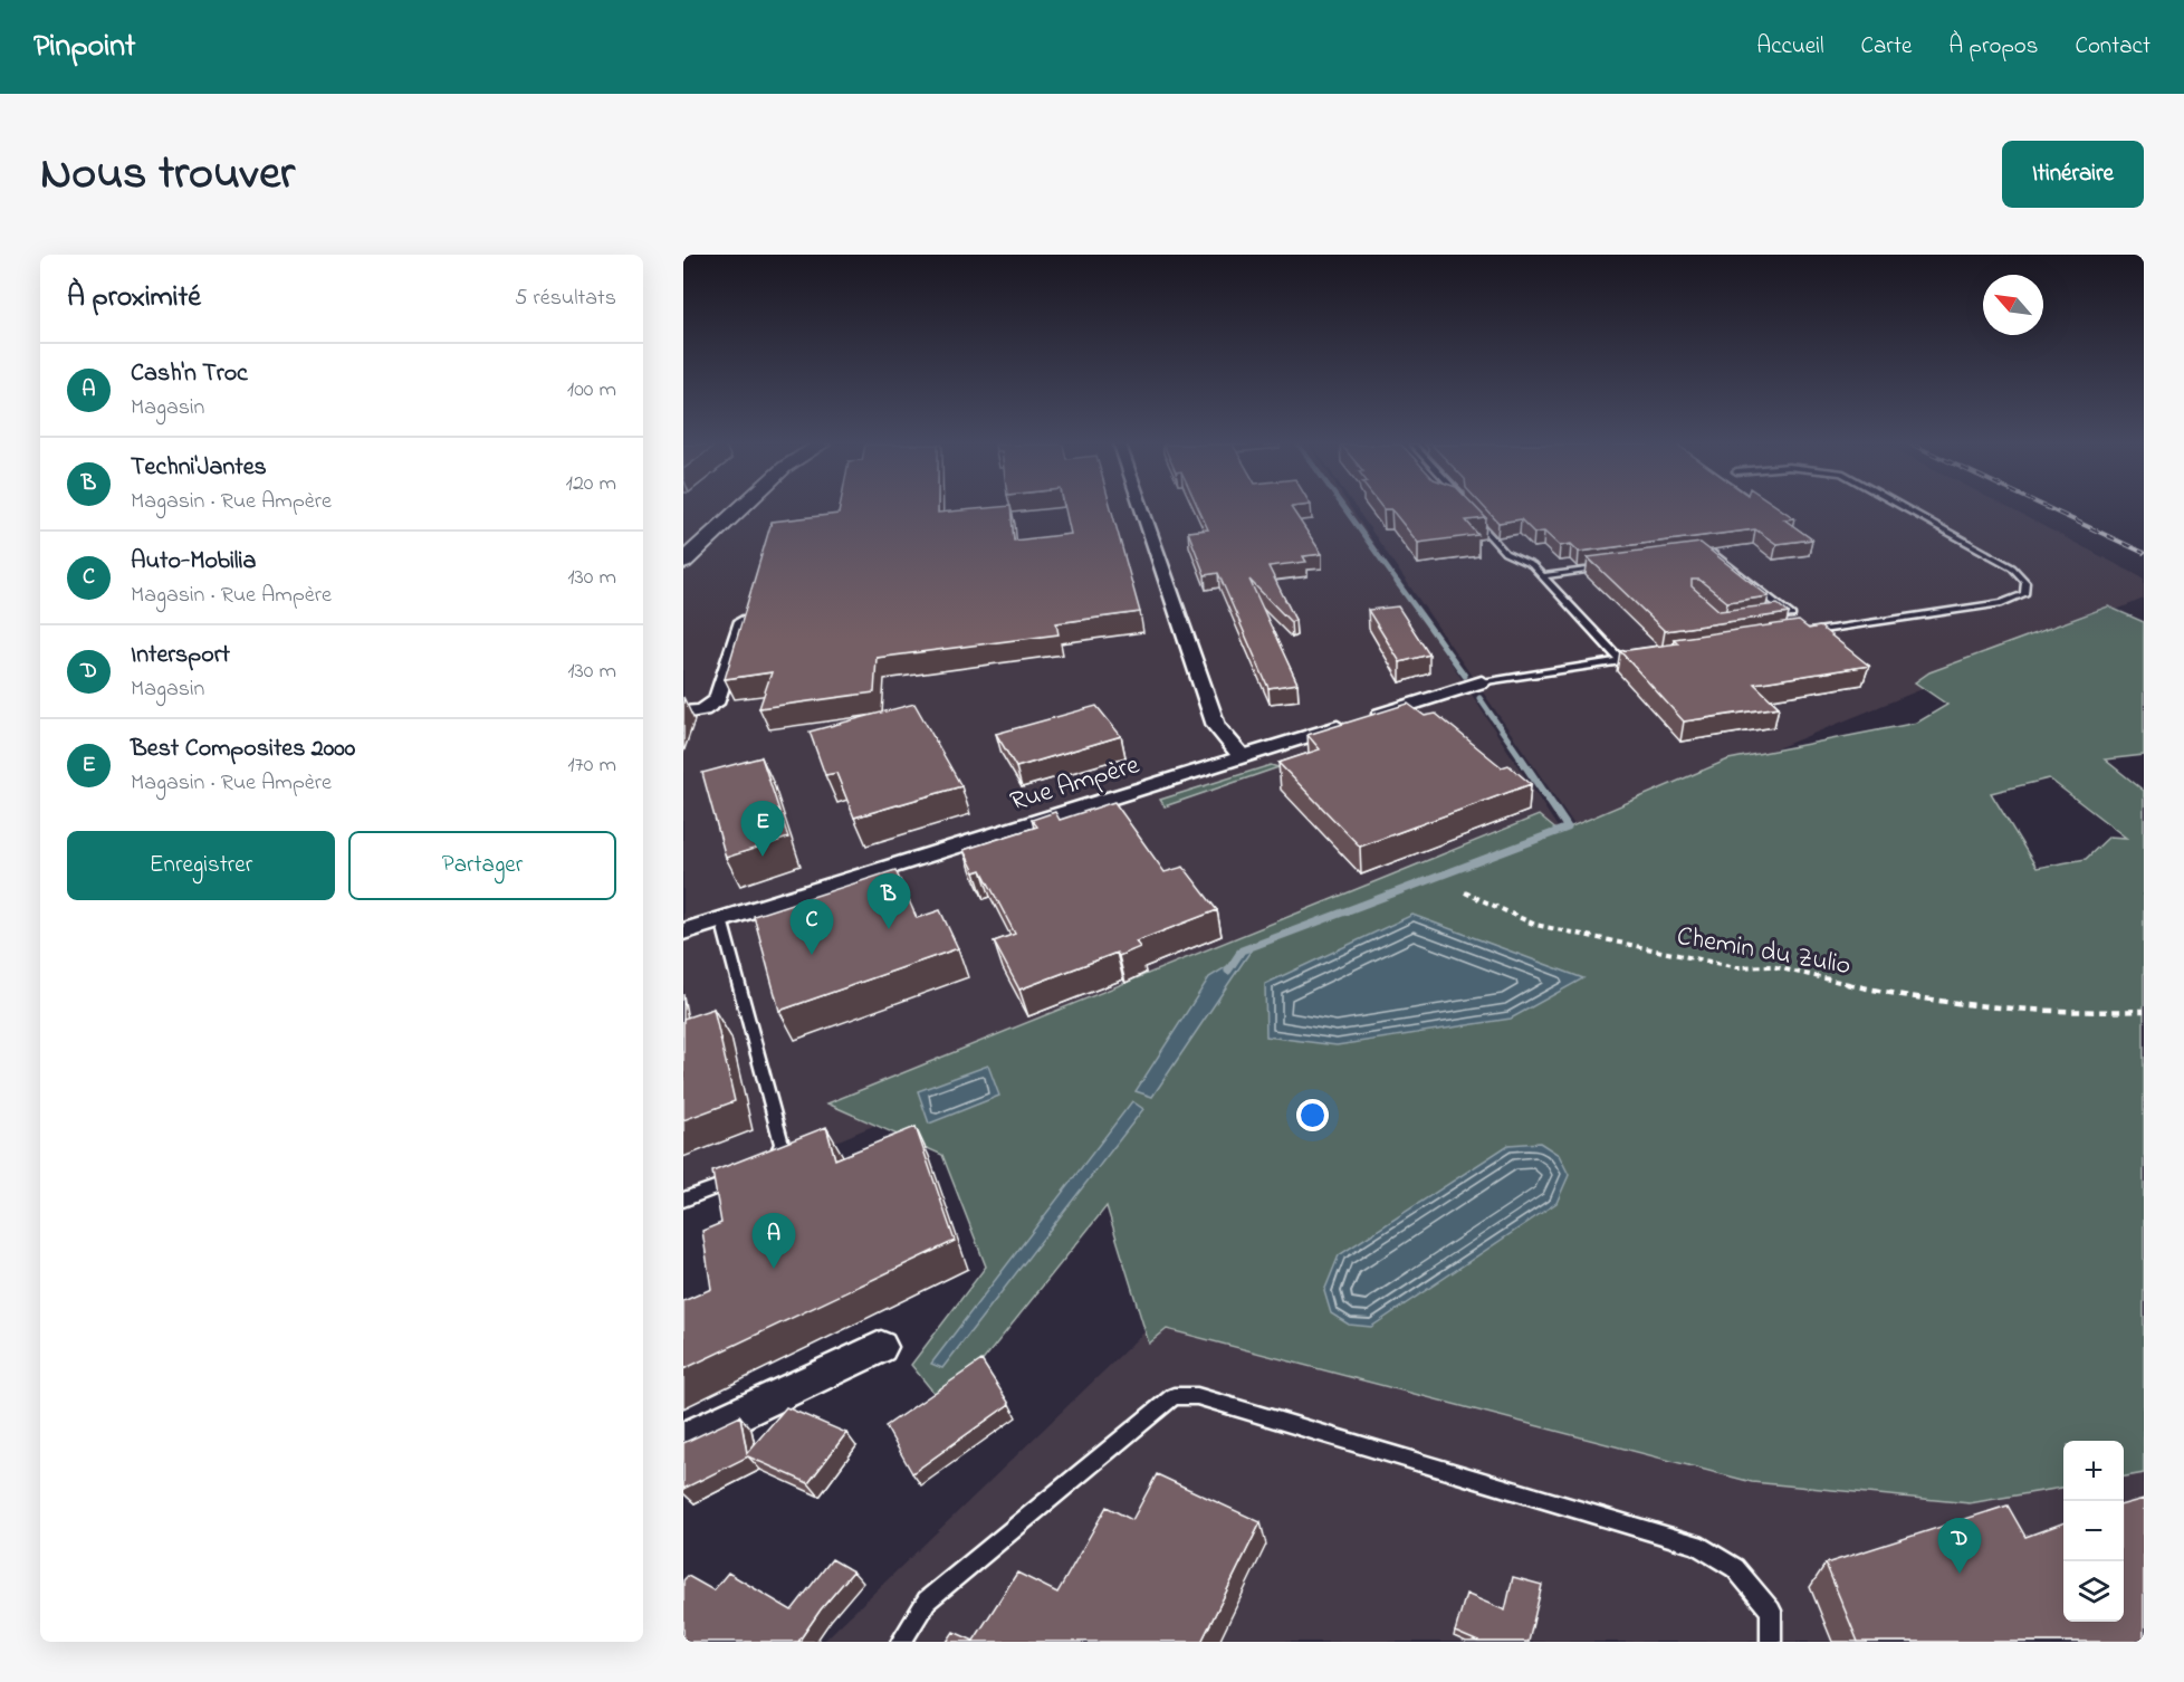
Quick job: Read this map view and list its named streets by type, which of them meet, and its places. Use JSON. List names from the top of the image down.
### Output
{
  "streets": {
    "street": ["Rue Ampère"],
    "path": ["Chemin du Zulio"]
  },
  "north": "top left",
  "page": {
    "header": "Pinpoint",
    "nav": [
      "Accueil",
      "Carte",
      "À propos",
      "Contact"
    ],
    "title": "Nous trouver",
    "buttons": [
      "Itinéraire",
      ["Enregistrer", "Partager"]
    ],
    "heading": ["À proximité", "5 résultats"],
    "list": [
      {
        "mark": "A",
        "name": "Cash'n Troc",
        "note": "Magasin",
        "value": "100 m"
      },
      {
        "mark": "B",
        "name": "Techni'Jantes",
        "note": "Magasin · Rue Ampère",
        "value": "120 m"
      },
      {
        "mark": "C",
        "name": "Auto-Mobilia",
        "note": "Magasin · Rue Ampère",
        "value": "130 m"
      },
      {
        "mark": "D",
        "name": "Intersport",
        "note": "Magasin",
        "value": "130 m"
      },
      {
        "mark": "E",
        "name": "Best Composites 2000",
        "note": "Magasin · Rue Ampère",
        "value": "170 m"
      }
    ],
    "pins": [
      "E",
      "B",
      "C",
      "A",
      "D"
    ],
    "map_buttons": ["+", "−"]
  }
}
